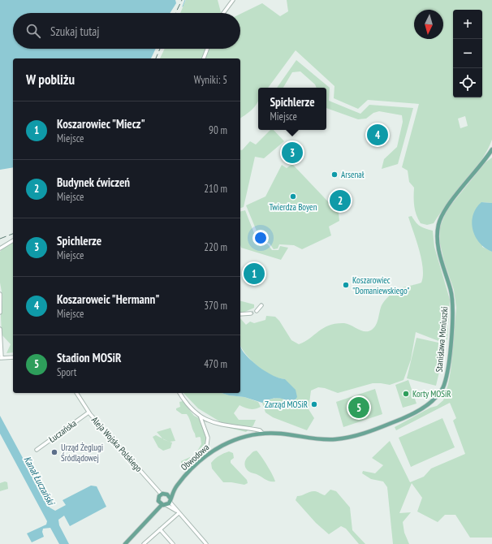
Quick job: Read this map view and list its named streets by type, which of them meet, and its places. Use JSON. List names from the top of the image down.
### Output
{
  "streets": {
    "main road": ["Stanisława Moniuszki", "Obwodowa"],
    "street": ["Łuczańska", "Aleja Wojska Polskiego"]
  },
  "crossings": [
    ["Stanisława Moniuszki", "Obwodowa"],
    ["Łuczańska", "Aleja Wojska Polskiego"],
    ["Aleja Wojska Polskiego", "Obwodowa"]
  ],
  "water": ["Kanał Łuczański"],
  "places": [
    "Arsenał",
    "Twierdza Boyen",
    "Koszarowiec \"Domaniewskiego\"",
    "Korty MOSiR",
    "Zarząd MOSiR",
    "Urząd Żeglugi Śródlądowej"
  ],
  "north": "bottom",
  "page": {
    "map_buttons": ["+", "−"],
    "search": "Szukaj tutaj",
    "heading": ["W pobliżu", "Wyniki: 5"],
    "popup": ["Spichlerze", "Miejsce"],
    "list": [
      {
        "mark": "1",
        "name": "Koszarowiec \"Miecz\"",
        "note": "Miejsce",
        "value": "90 m"
      },
      {
        "mark": "2",
        "name": "Budynek ćwiczeń",
        "note": "Miejsce",
        "value": "210 m"
      },
      {
        "mark": "3",
        "name": "Spichlerze",
        "note": "Miejsce",
        "value": "220 m"
      },
      {
        "mark": "4",
        "name": "Koszaroweic \"Hermann\"",
        "note": "Miejsce",
        "value": "370 m"
      },
      {
        "mark": "5",
        "name": "Stadion MOSiR",
        "note": "Sport",
        "value": "470 m"
      }
    ],
    "pins": [
      "4",
      "3",
      "2",
      "1",
      "5"
    ]
  }
}
